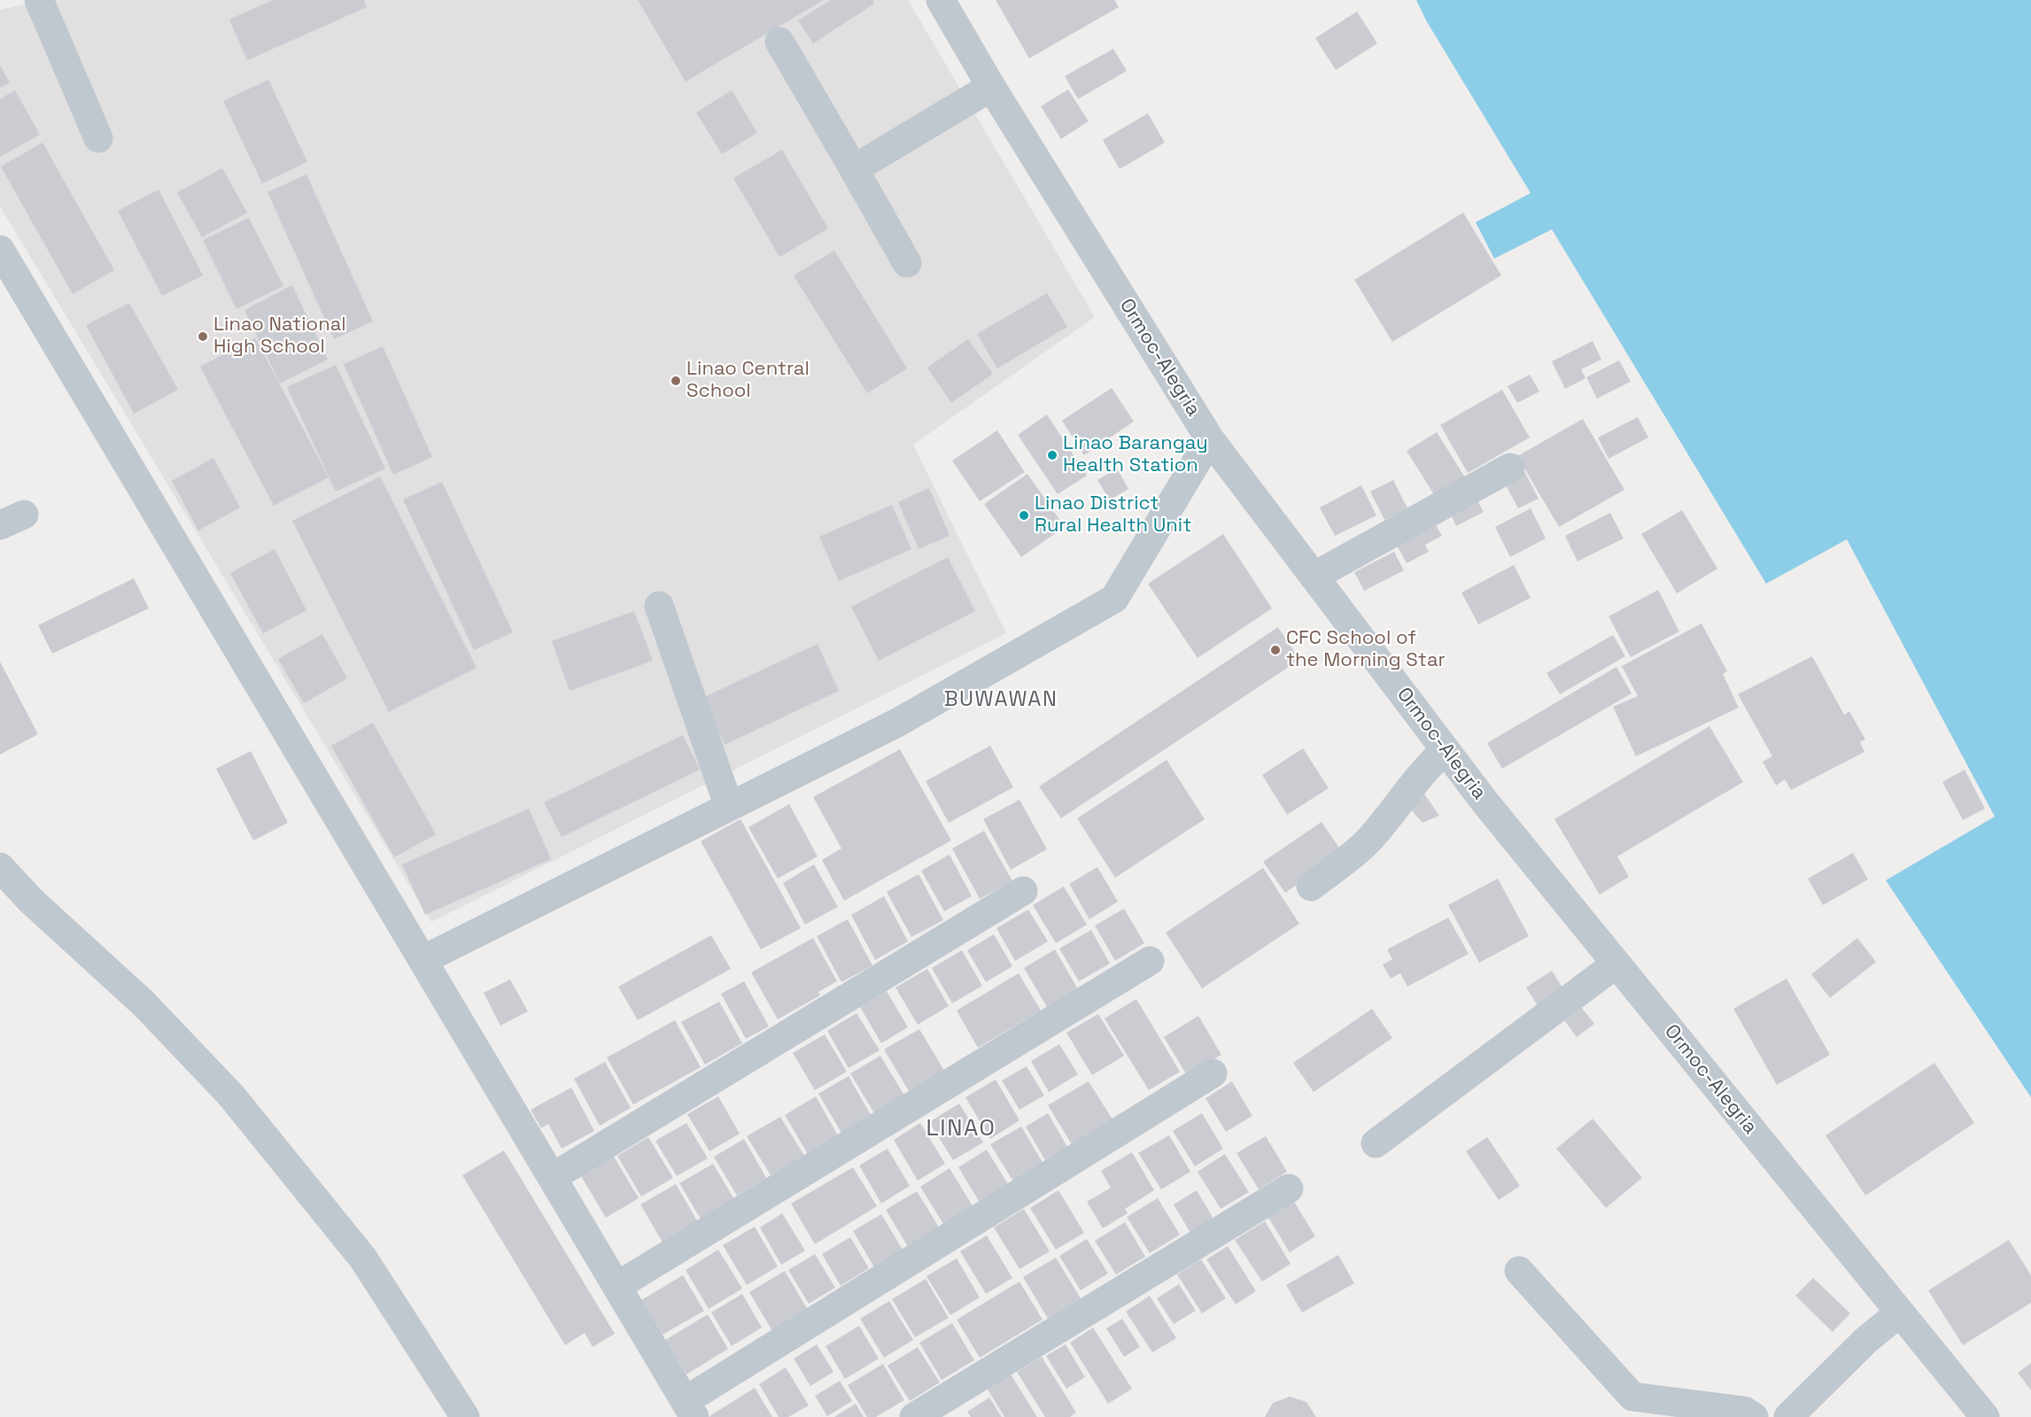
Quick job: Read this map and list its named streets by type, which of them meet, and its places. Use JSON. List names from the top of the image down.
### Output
{
  "streets": {
    "street": ["Ormoc-Alegria"]
  },
  "districts": ["BUWAWAN", "LINAO"],
  "places": [
    "Linao National High School",
    "Linao Central School",
    "Linao Barangay Health Station",
    "Linao District Rural Health Unit",
    "CFC School of the Morning Star"
  ]
}
